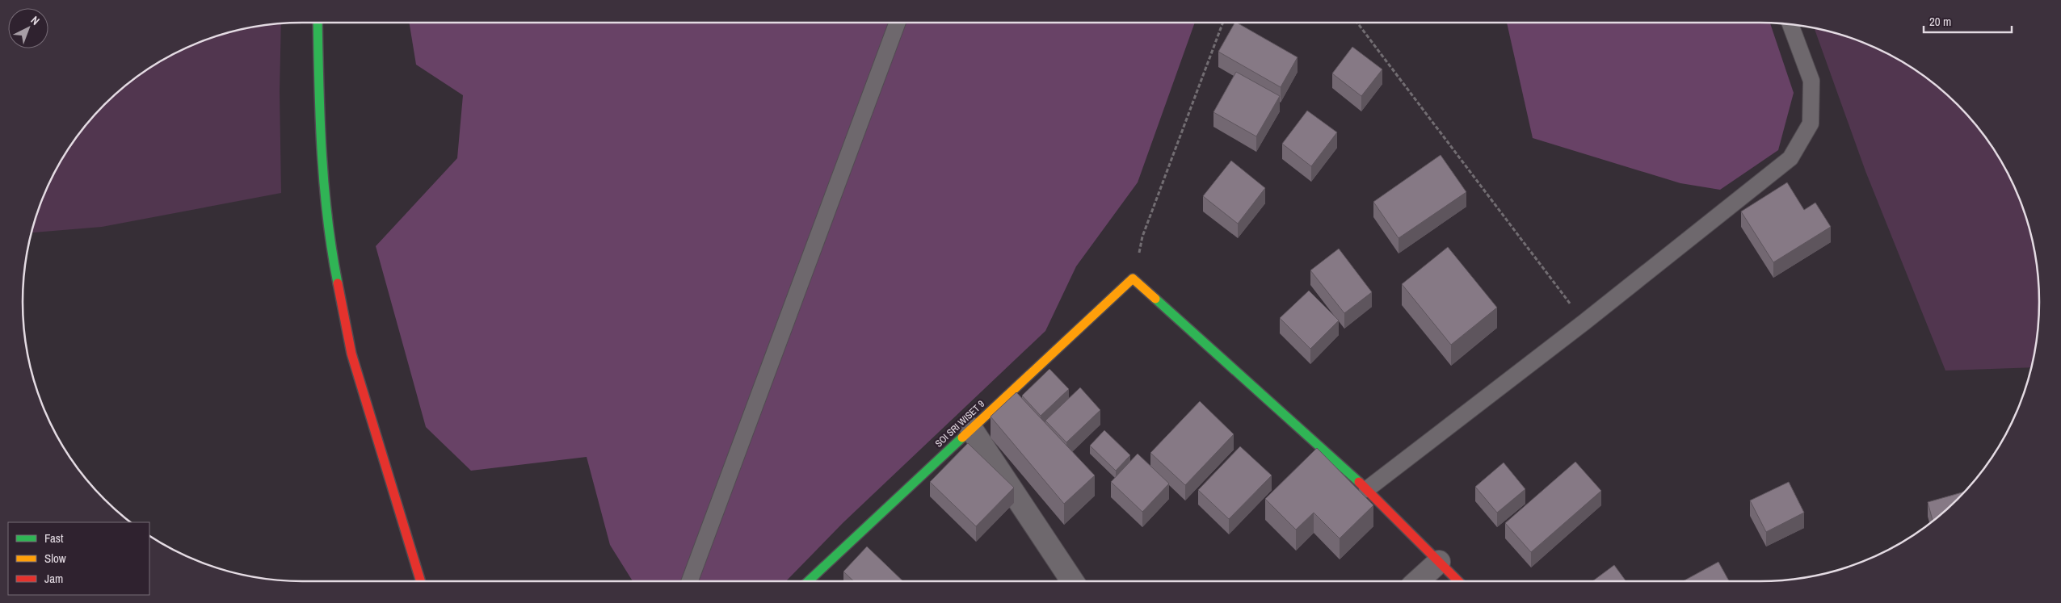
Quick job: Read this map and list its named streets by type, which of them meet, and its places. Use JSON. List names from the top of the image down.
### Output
{
  "streets": {
    "street": ["SOI SRI WISET 9"]
  },
  "legend": ["Fast", "Slow", "Jam"],
  "scale_bar": "20 m",
  "north": "top right"
}
